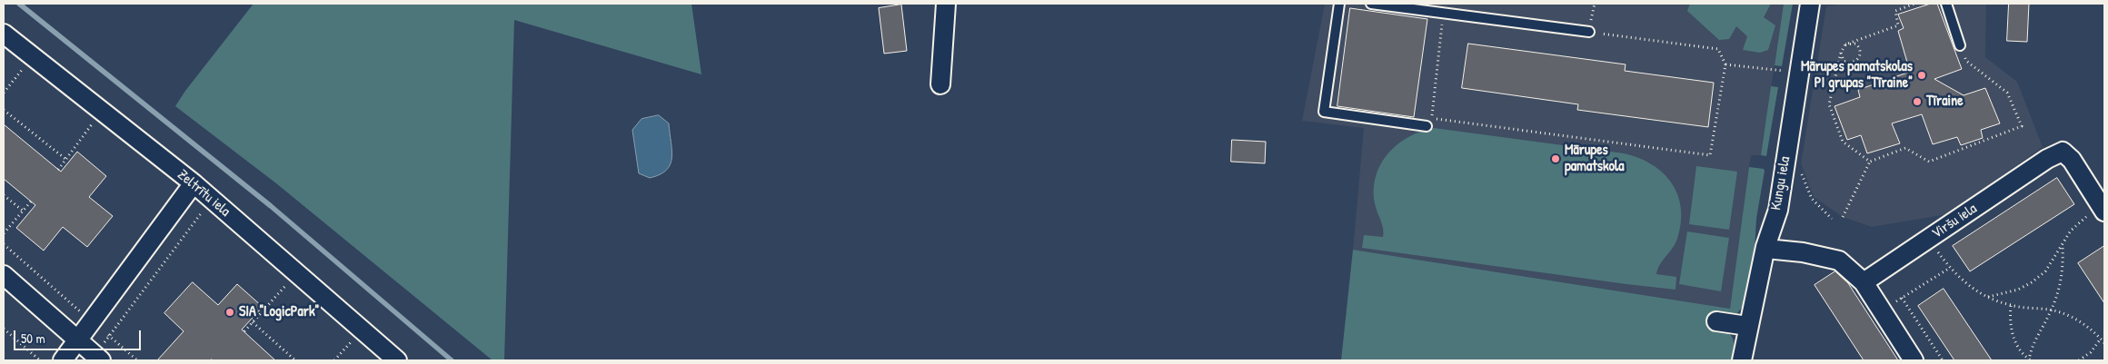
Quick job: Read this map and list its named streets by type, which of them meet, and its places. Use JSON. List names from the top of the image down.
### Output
{
  "streets": {
    "street": ["Kungu iela", "Zeltrītu iela", "Viršu iela"]
  },
  "places": [
    "Mārupes pamatskolas PI grupas \"Tīraine\"",
    "Tīraine",
    "Mārupes pamatskola",
    "SIA \"LogicPark\""
  ],
  "scale_bar": "50 m"
}
